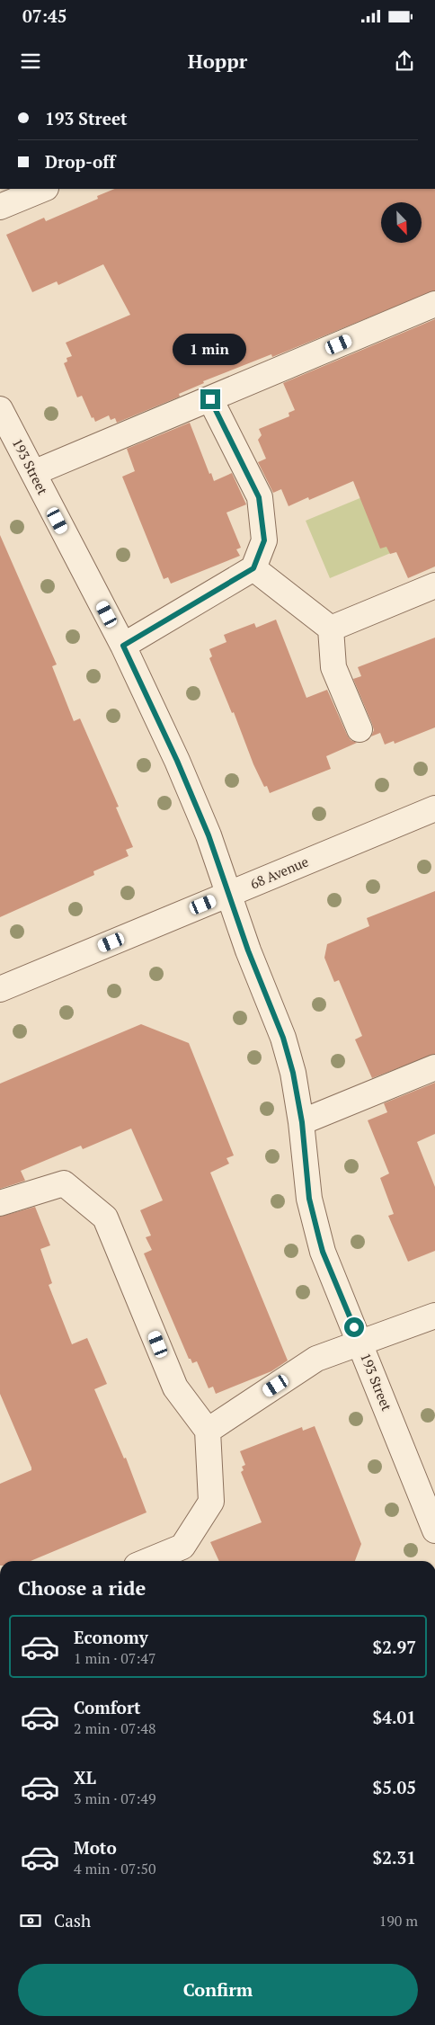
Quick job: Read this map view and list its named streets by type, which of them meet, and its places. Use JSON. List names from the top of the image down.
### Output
{
  "streets": {
    "street": ["193 Street", "68 Avenue"]
  },
  "crossings": [
    ["193 Street", "68 Avenue"]
  ],
  "north": "bottom right",
  "page": {
    "status": "07:45",
    "header": "Hoppr",
    "banner": ["193 Street", "Drop-off"],
    "bubble": "1 min",
    "heading": "Choose a ride",
    "list": [
      {
        "name": "Economy",
        "note": "1 min · 07:47",
        "value": "$2.97"
      },
      {
        "name": "Comfort",
        "note": "2 min · 07:48",
        "value": "$4.01"
      },
      {
        "name": "XL",
        "note": "3 min · 07:49",
        "value": "$5.05"
      },
      {
        "name": "Moto",
        "note": "4 min · 07:50",
        "value": "$2.31"
      }
    ],
    "pay": ["Cash", "190 m"],
    "buttons": "Confirm"
  }
}
